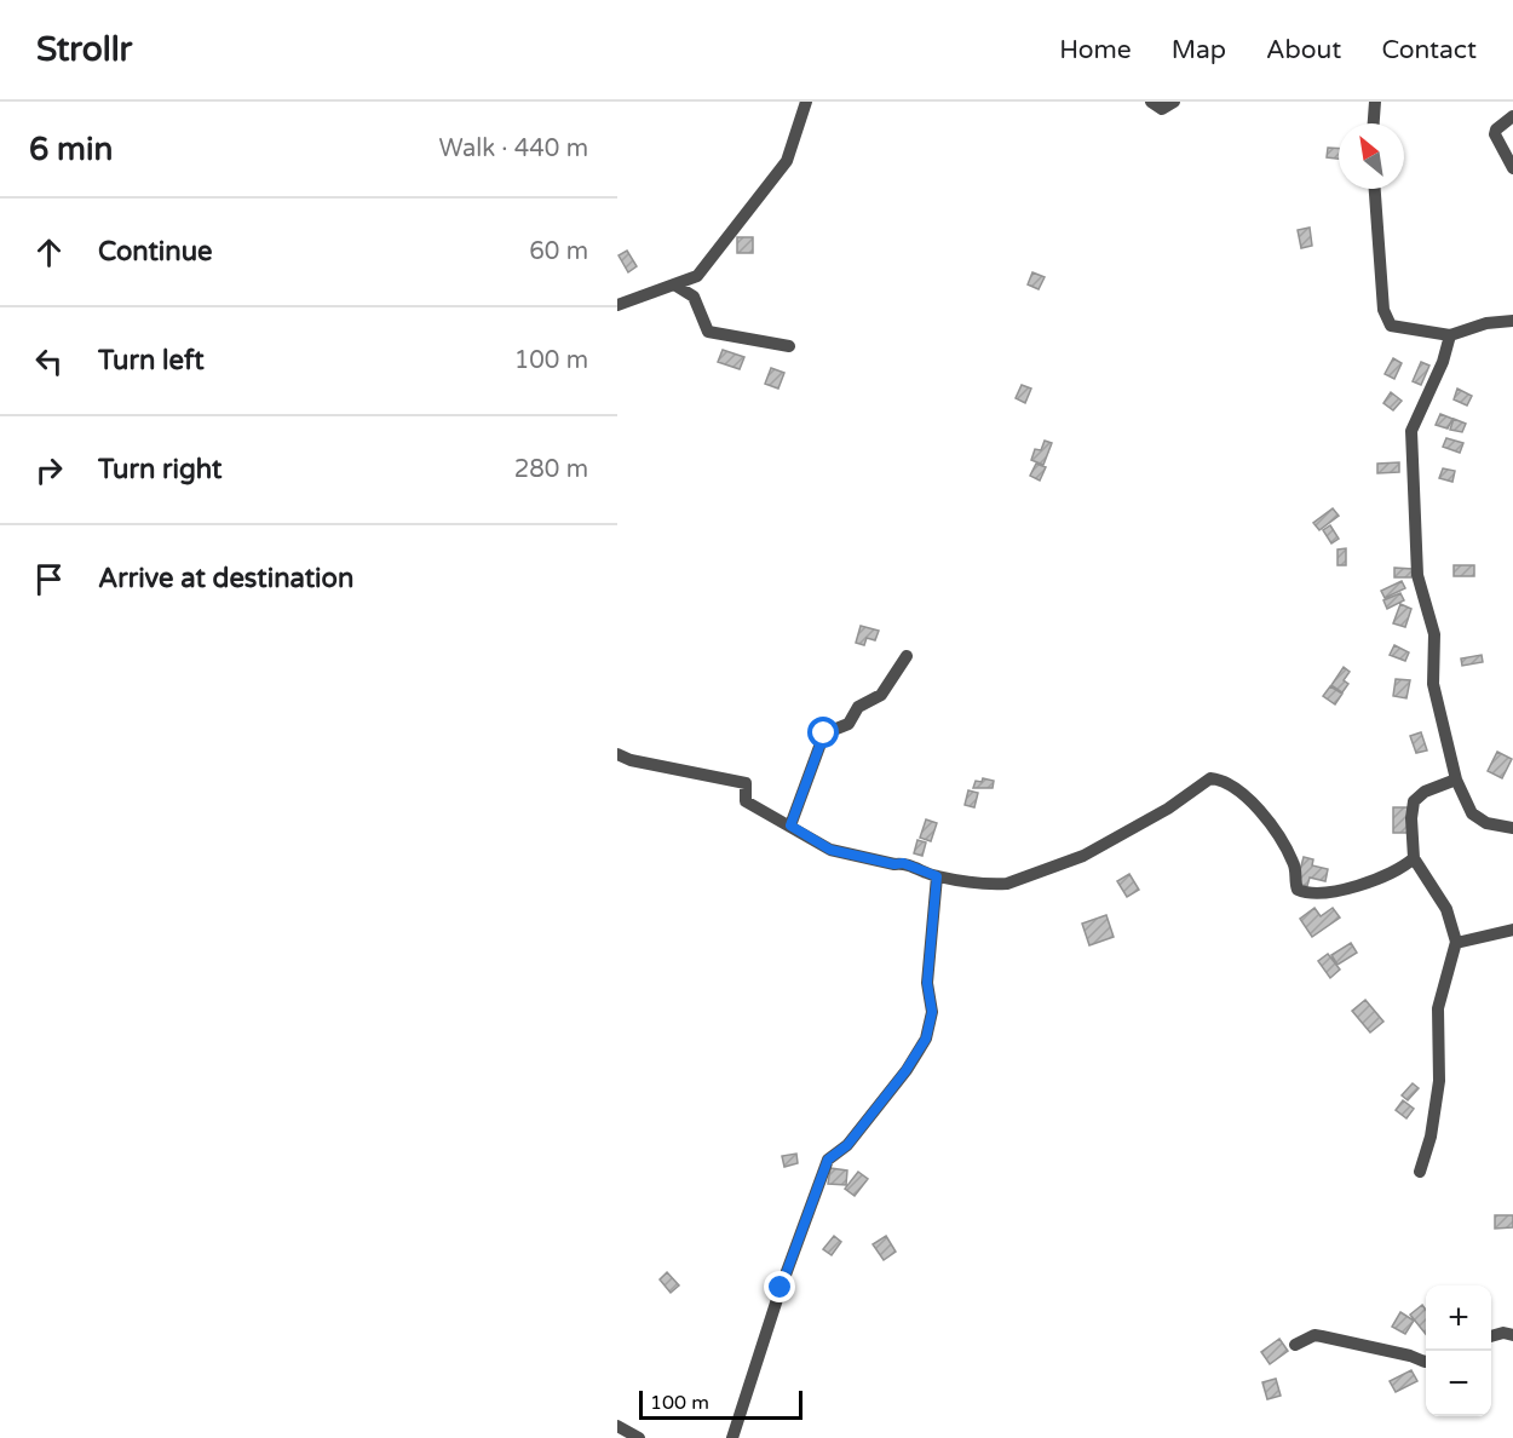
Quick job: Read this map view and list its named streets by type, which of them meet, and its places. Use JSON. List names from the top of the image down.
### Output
{
  "scale_bar": "100 m",
  "north": "top left",
  "page": {
    "header": "Strollr",
    "nav": [
      "Home",
      "Map",
      "About",
      "Contact"
    ],
    "heading": ["6 min", "Walk · 440 m"],
    "list": [
      ["Continue", "60 m"],
      ["Turn left", "100 m"],
      ["Turn right", "280 m"],
      "Arrive at destination"
    ],
    "map_buttons": ["+", "−"],
    "scale": "100 m"
  }
}
